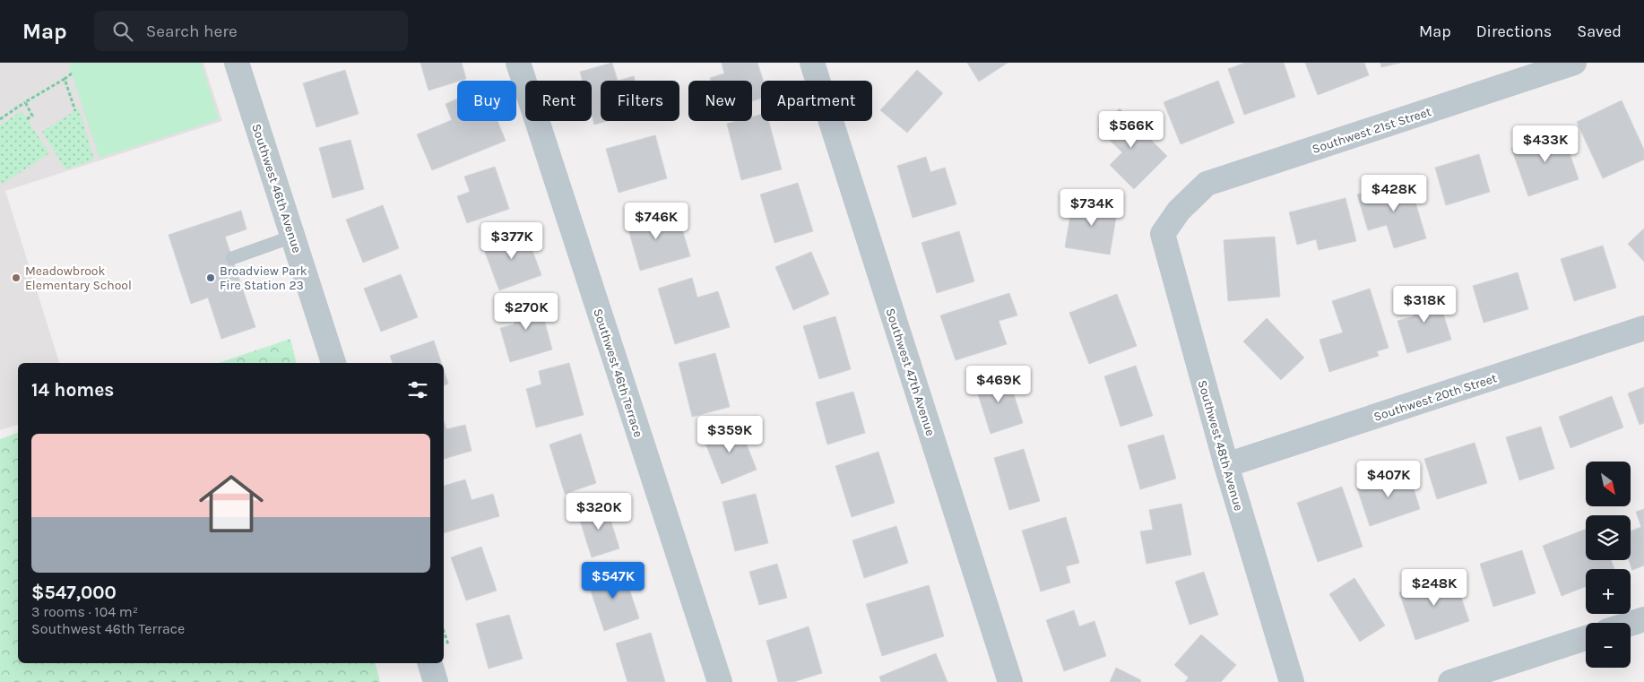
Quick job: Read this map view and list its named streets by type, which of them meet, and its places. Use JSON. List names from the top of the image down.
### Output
{
  "streets": {
    "street": [
      "Southwest 21st Street",
      "Southwest 46th Avenue",
      "Southwest 47th Avenue",
      "Southwest 46th Terrace",
      "Southwest 20th Street",
      "Southwest 48th Avenue"
    ]
  },
  "crossings": [
    ["Southwest 21st Street", "Southwest 48th Avenue"],
    ["Southwest 20th Street", "Southwest 48th Avenue"]
  ],
  "places": ["Meadowbrook Elementary School", "Broadview Park Fire Station 23"],
  "north": "bottom right",
  "page": {
    "header": "Map",
    "search": "Search here",
    "nav": ["Map", "Directions", "Saved"],
    "chip": [
      "Buy",
      "Rent",
      "Filters",
      "New",
      "Apartment"
    ],
    "price": [
      "$566K",
      "$433K",
      "$428K",
      "$734K",
      "$746K",
      "$377K",
      "$318K",
      "$270K",
      "$469K",
      "$359K",
      "$407K",
      "$320K",
      "$547K",
      "$248K"
    ],
    "heading": "14 homes",
    "list": [
      {
        "name": "$547,000",
        "note": "3 rooms · 104 m² · Southwest 46th Terrace"
      }
    ],
    "map_buttons": ["+", "−"]
  }
}
